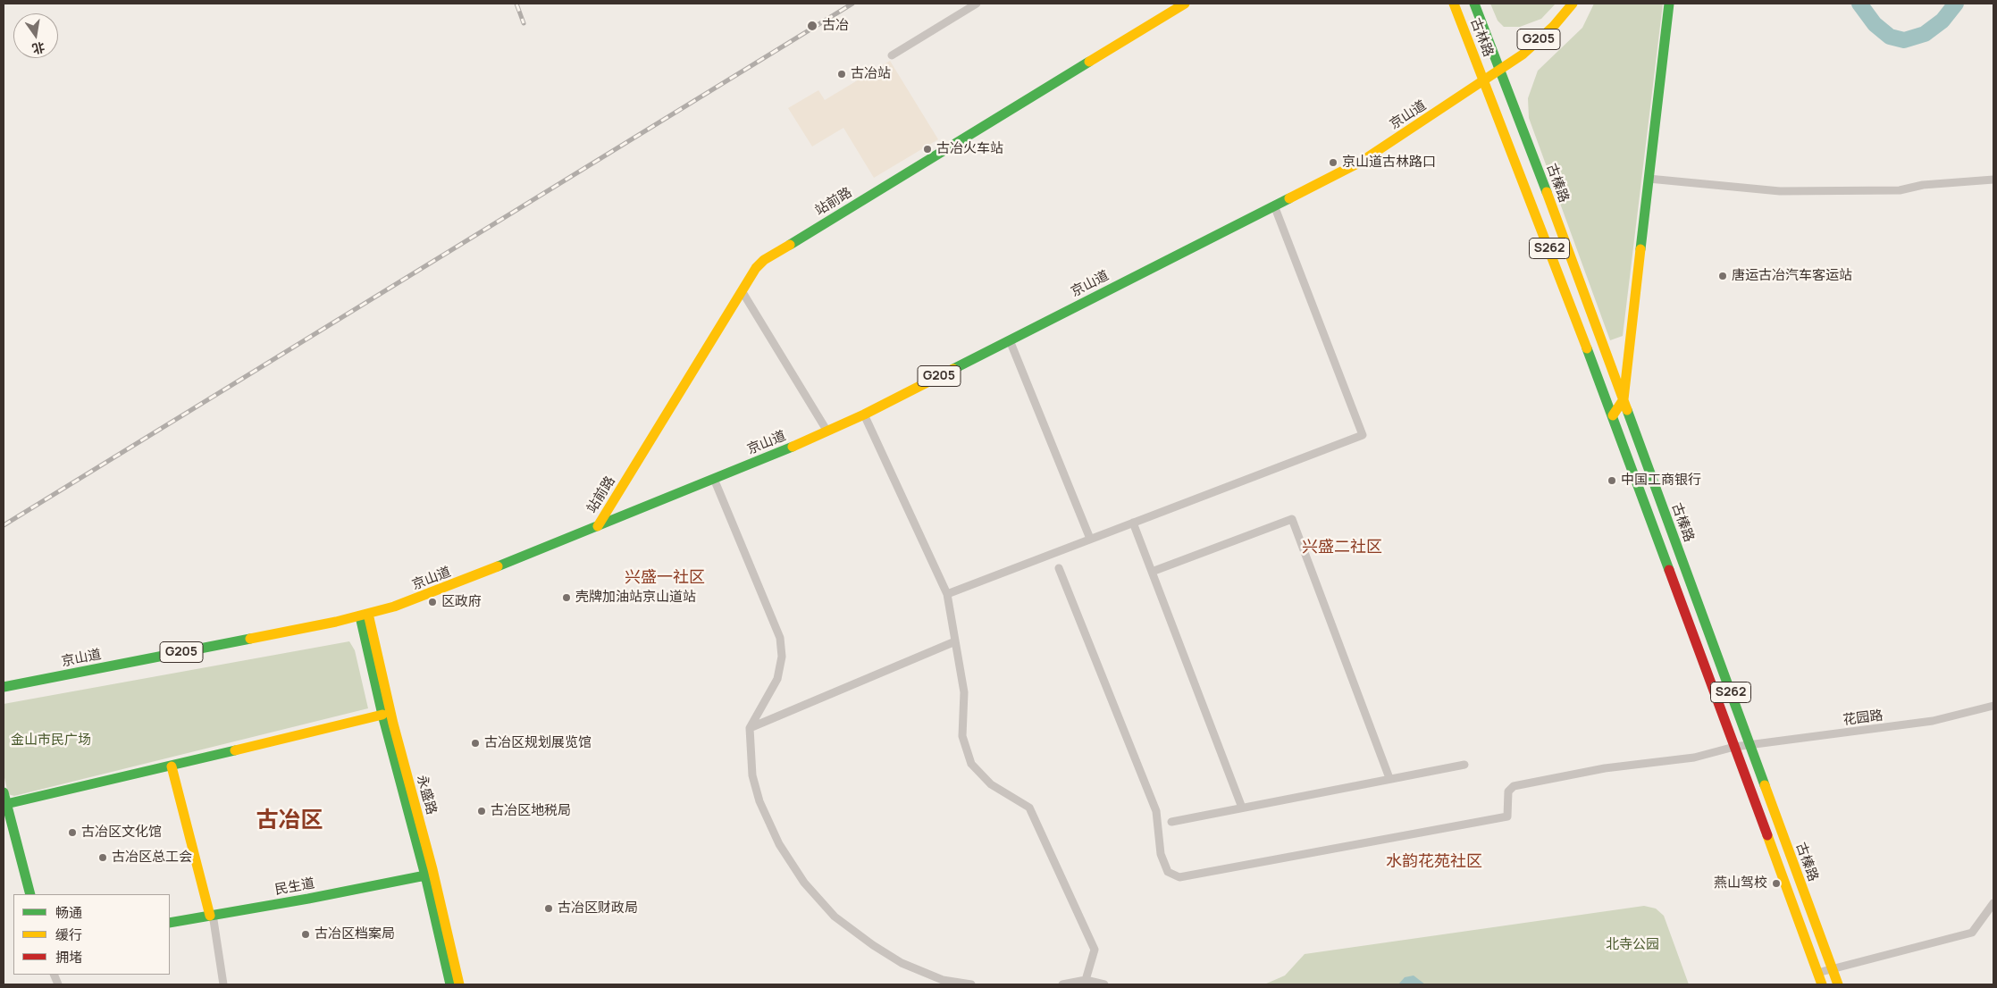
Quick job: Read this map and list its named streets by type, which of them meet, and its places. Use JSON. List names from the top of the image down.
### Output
{
  "streets": {
    "main road": [
      "古林路",
      "G205",
      "京山道",
      "古榛路",
      "站前路",
      "S262",
      "永盛路",
      "民生道"
    ],
    "street": ["花园路"]
  },
  "crossings": [
    ["古林路", "G205"],
    ["古林路", "京山道"],
    ["古林路", "古榛路"],
    ["G205", "京山道"],
    ["G205", "古榛路"],
    ["京山道", "古榛路"],
    ["京山道", "站前路"],
    ["京山道", "永盛路"],
    ["古榛路", "花园路"],
    ["永盛路", "民生道"]
  ],
  "districts": [
    "兴盛二社区",
    "兴盛一社区",
    "古冶区",
    "水韵花苑社区"
  ],
  "parks": ["金山市民广场", "北寺公园"],
  "places": [
    "古冶",
    "古冶站",
    "古冶火车站",
    "京山道古林路口",
    "唐运古冶汽车客运站",
    "中国工商银行",
    "壳牌加油站京山道站",
    "区政府",
    "古冶区规划展览馆",
    "古冶区地税局",
    "古冶区文化馆",
    "古冶区总工会",
    "燕山驾校",
    "古冶区财政局",
    "古冶区档案局"
  ],
  "legend": ["畅通", "缓行", "拥堵"],
  "north": "bottom"
}
